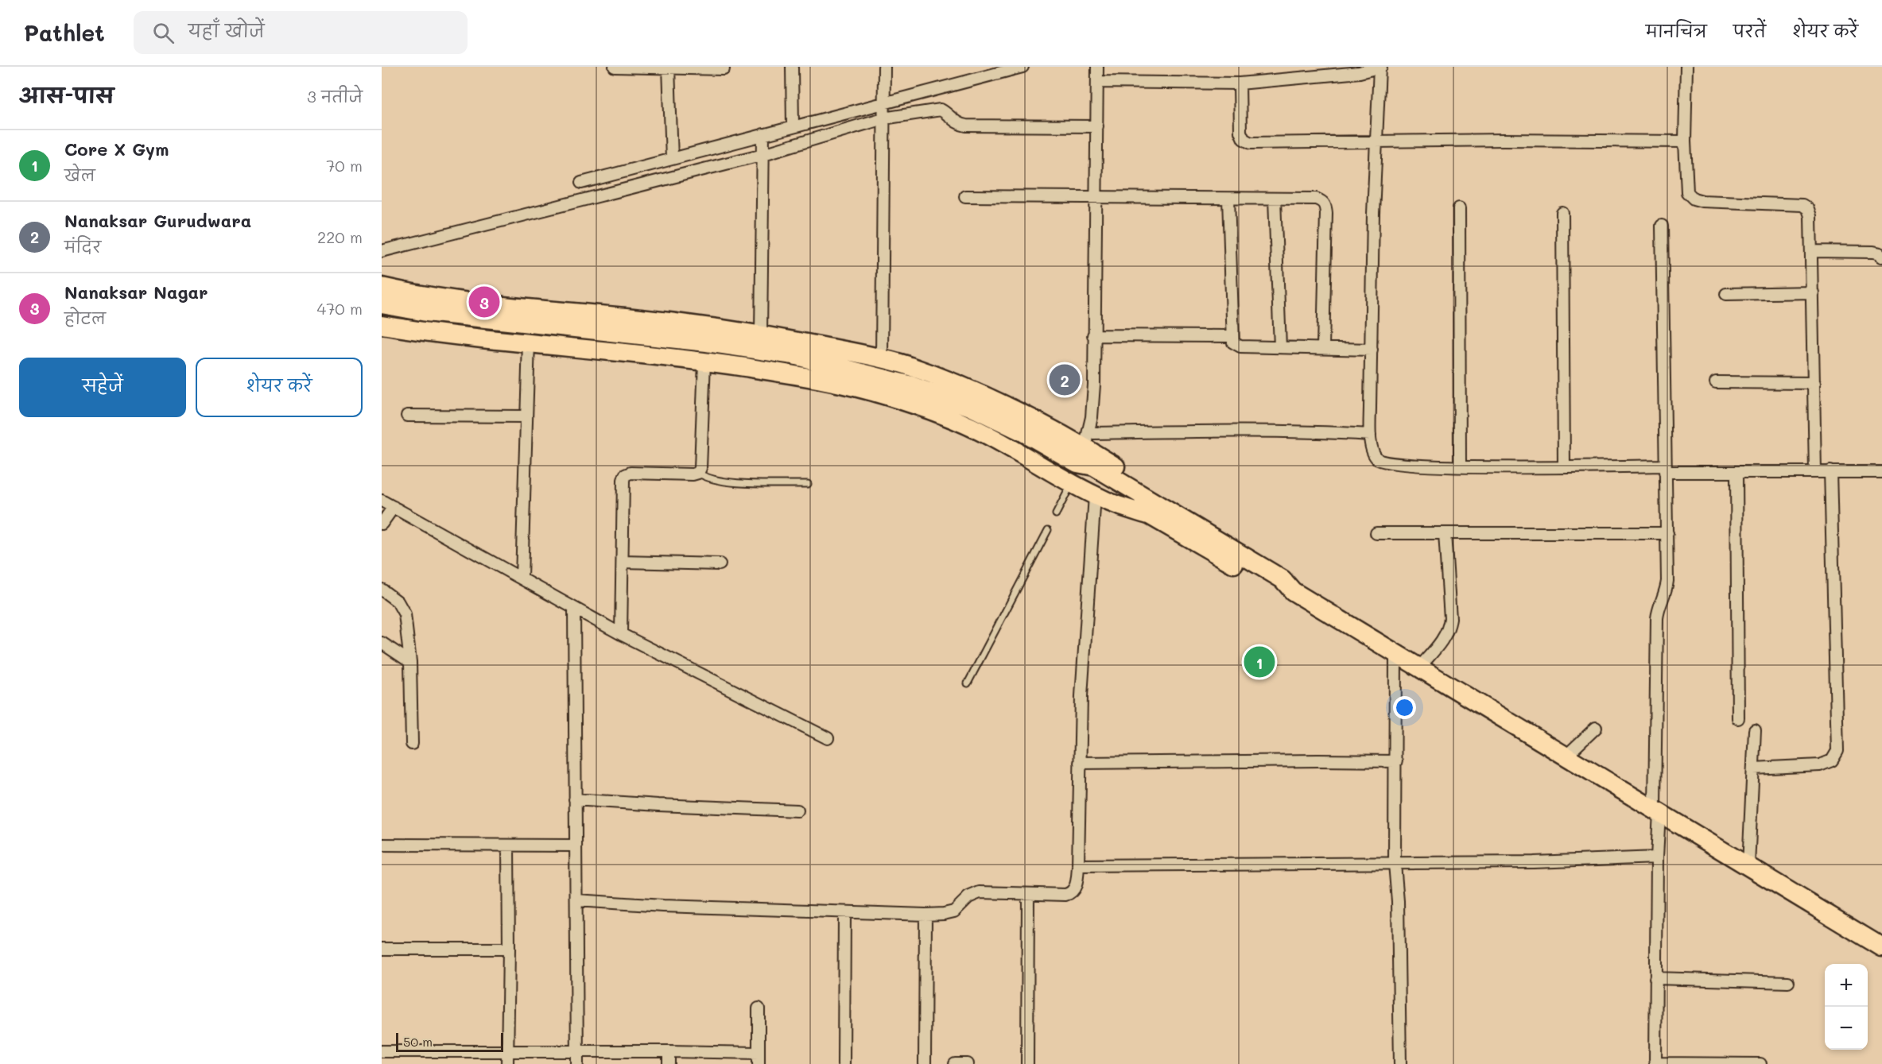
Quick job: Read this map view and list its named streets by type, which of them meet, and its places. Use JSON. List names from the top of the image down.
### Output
{
  "scale_bar": "50 m",
  "page": {
    "header": "Pathlet",
    "search": "यहाँ खोजें",
    "nav": ["मानचित्र", "परतें", "शेयर करें"],
    "heading": ["आस-पास", "3 नतीजे"],
    "list": [
      {
        "mark": "1",
        "name": "Core X Gym",
        "note": "खेल",
        "value": "70 m"
      },
      {
        "mark": "2",
        "name": "Nanaksar Gurudwara",
        "note": "मंदिर",
        "value": "220 m"
      },
      {
        "mark": "3",
        "name": "Nanaksar Nagar",
        "note": "होटल",
        "value": "470 m"
      }
    ],
    "pins": ["3", "2", "1"],
    "buttons": ["सहेजें", "शेयर करें"],
    "map_buttons": ["+", "−"],
    "scale": "50 m"
  }
}
